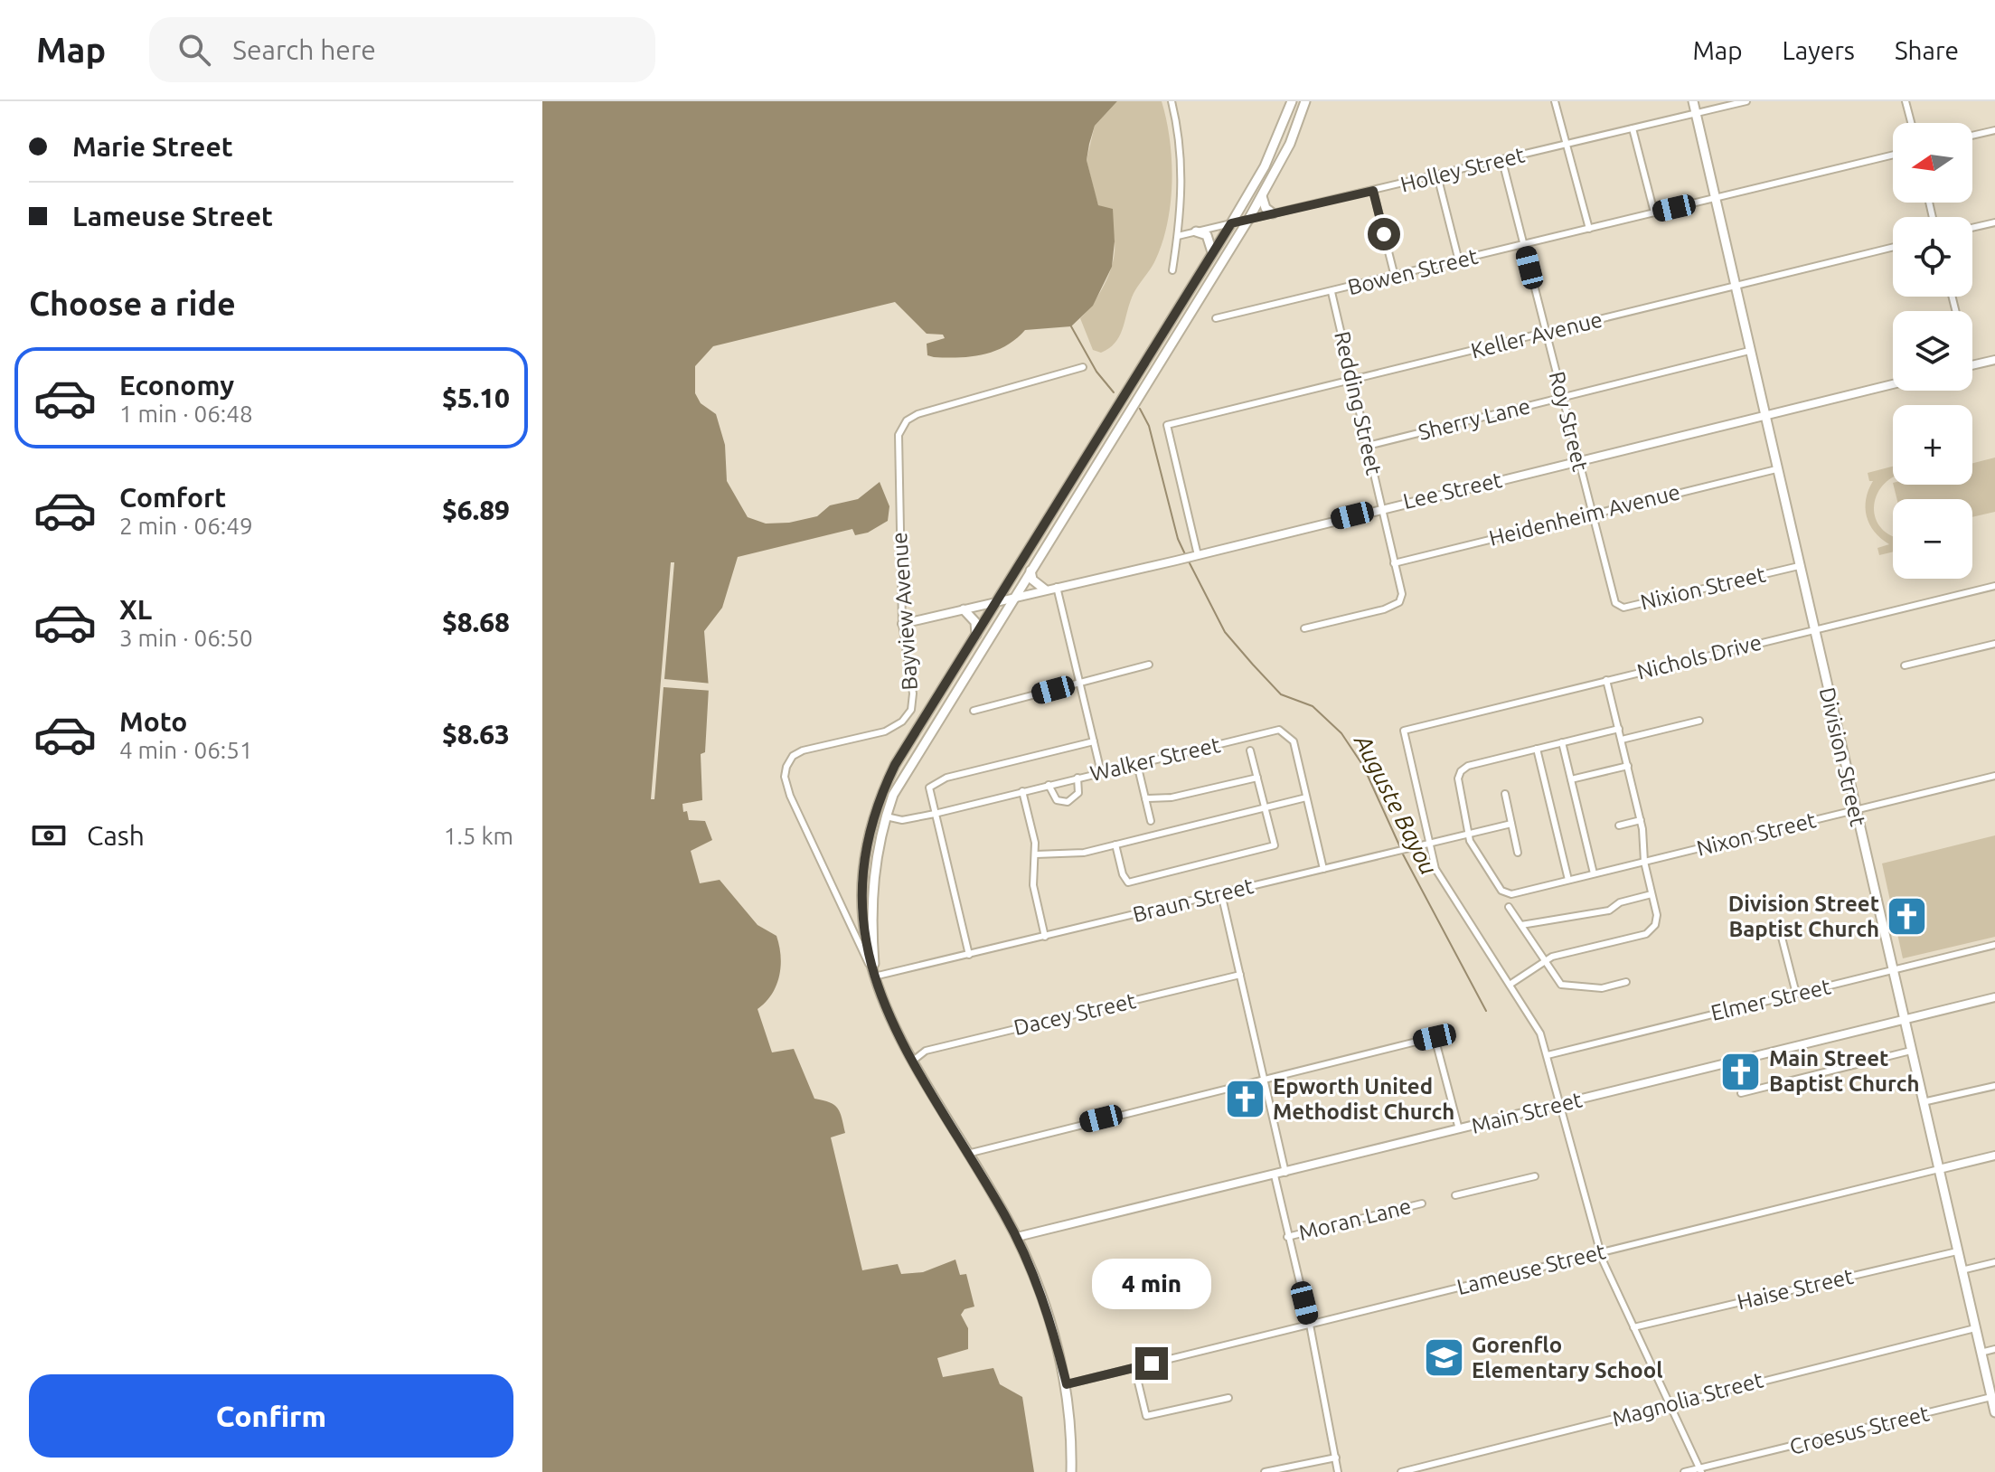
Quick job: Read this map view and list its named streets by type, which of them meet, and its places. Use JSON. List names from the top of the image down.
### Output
{
  "streets": {
    "main road": ["Bayview Avenue", "Division Street"],
    "street": [
      "Holley Street",
      "Bowen Street",
      "Keller Avenue",
      "Redding Street",
      "Sherry Lane",
      "Roy Street",
      "Lee Street",
      "Heidenheim Avenue",
      "Nixion Street",
      "Nichols Drive",
      "Walker Street",
      "Nixon Street",
      "Braun Street",
      "Elmer Street",
      "Dacey Street",
      "Main Street",
      "Moran Lane",
      "Lameuse Street",
      "Haise Street",
      "Magnolia Street",
      "Croesus Street"
    ]
  },
  "crossings": [
    ["Holley Street", "Roy Street"],
    ["Holley Street", "Division Street"],
    ["Bowen Street", "Redding Street"],
    ["Bowen Street", "Roy Street"],
    ["Bowen Street", "Division Street"],
    ["Keller Avenue", "Redding Street"],
    ["Keller Avenue", "Roy Street"],
    ["Keller Avenue", "Lee Street"],
    ["Keller Avenue", "Division Street"],
    ["Redding Street", "Sherry Lane"],
    ["Redding Street", "Lee Street"],
    ["Redding Street", "Heidenheim Avenue"],
    ["Sherry Lane", "Roy Street"],
    ["Sherry Lane", "Division Street"],
    ["Roy Street", "Lee Street"],
    ["Roy Street", "Heidenheim Avenue"],
    ["Roy Street", "Nixion Street"],
    ["Lee Street", "Bayview Avenue"],
    ["Lee Street", "Division Street"],
    ["Heidenheim Avenue", "Division Street"],
    ["Nixion Street", "Division Street"],
    ["Bayview Avenue", "Braun Street"],
    ["Bayview Avenue", "Dacey Street"],
    ["Bayview Avenue", "Main Street"],
    ["Bayview Avenue", "Lameuse Street"],
    ["Nichols Drive", "Division Street"],
    ["Nichols Drive", "Braun Street"],
    ["Division Street", "Nixon Street"],
    ["Division Street", "Elmer Street"],
    ["Division Street", "Main Street"],
    ["Division Street", "Lameuse Street"],
    ["Division Street", "Haise Street"],
    ["Division Street", "Magnolia Street"],
    ["Division Street", "Croesus Street"],
    ["Walker Street", "Braun Street"],
    ["Nixon Street", "Braun Street"]
  ],
  "water": ["Auguste Bayou"],
  "places": {
    "church": ["Division Street Baptist Church", "Main Street Baptist Church", "Epworth United Methodist Church"],
    "school or university": ["Gorenflo Elementary School"]
  },
  "north": "left",
  "page": {
    "header": "Map",
    "search": "Search here",
    "nav": ["Map", "Layers", "Share"],
    "banner": ["Marie Street", "Lameuse Street"],
    "map_buttons": ["+", "−"],
    "heading": "Choose a ride",
    "list": [
      {
        "name": "Economy",
        "note": "1 min · 06:48",
        "value": "$5.10"
      },
      {
        "name": "Comfort",
        "note": "2 min · 06:49",
        "value": "$6.89"
      },
      {
        "name": "XL",
        "note": "3 min · 06:50",
        "value": "$8.68"
      },
      {
        "name": "Moto",
        "note": "4 min · 06:51",
        "value": "$8.63"
      }
    ],
    "pay": ["Cash", "1.5 km"],
    "bubble": "4 min",
    "buttons": "Confirm"
  }
}
